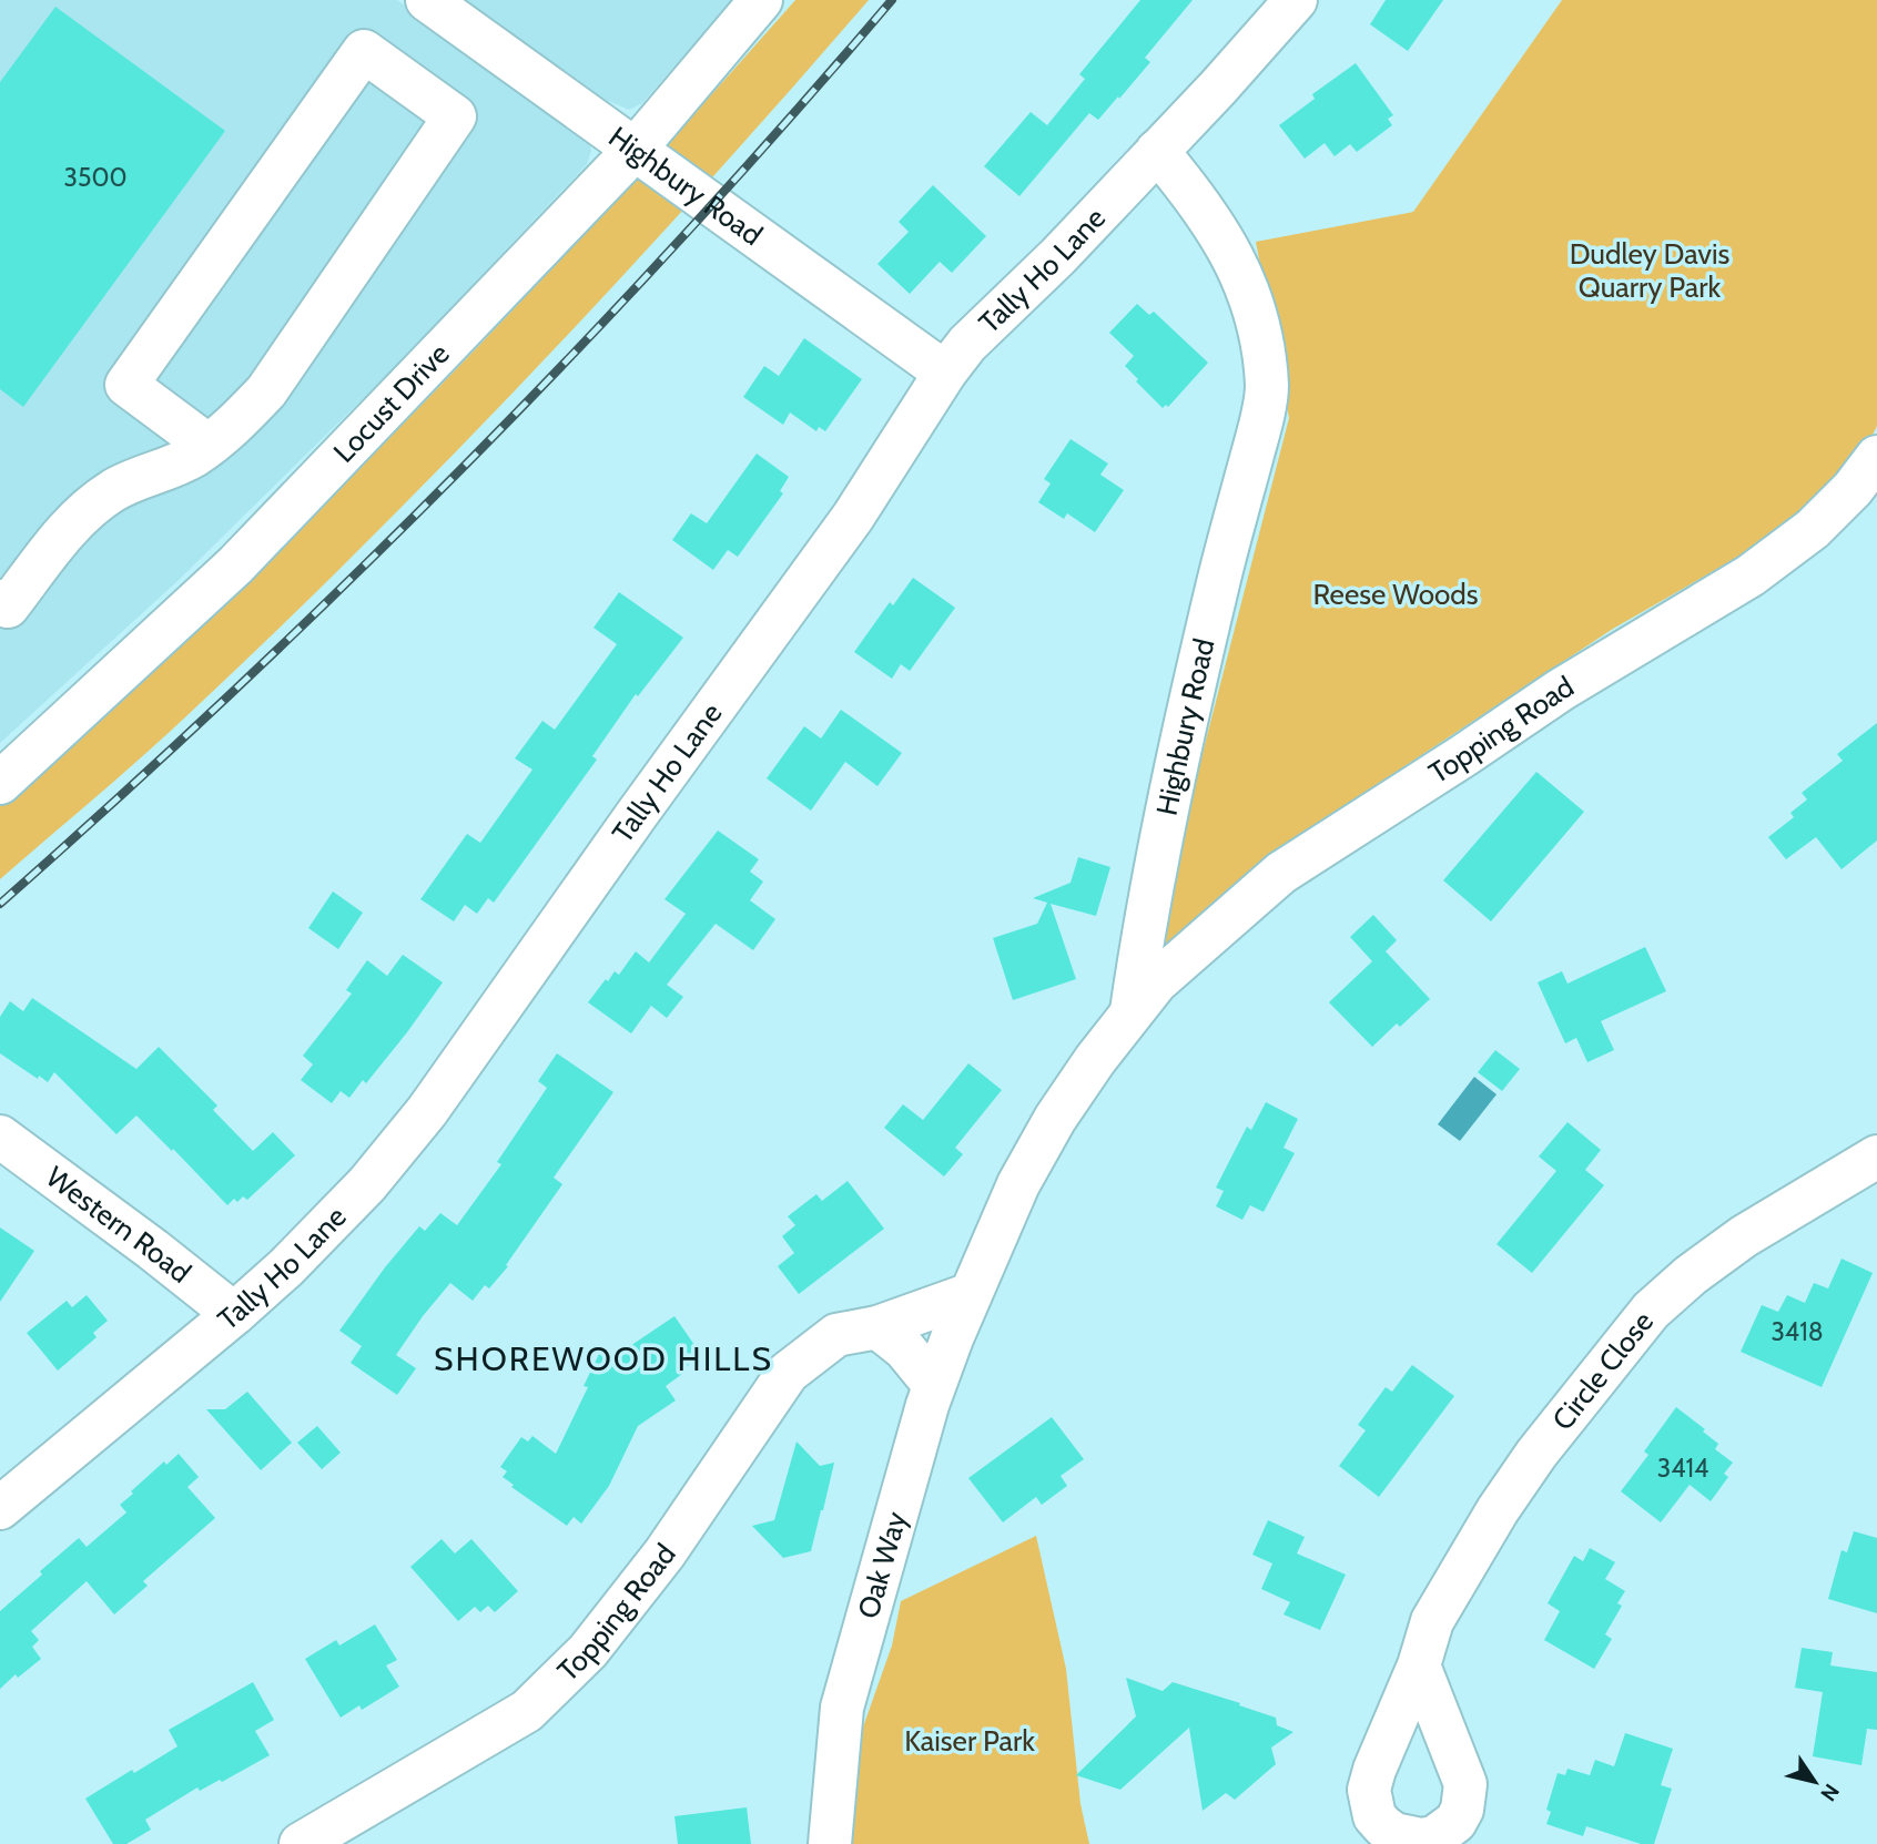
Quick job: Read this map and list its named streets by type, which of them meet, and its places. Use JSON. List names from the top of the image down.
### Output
{
  "streets": {
    "street": [
      "Highbury Road",
      "Tally Ho Lane",
      "Locust Drive",
      "Topping Road",
      "Western Road",
      "Circle Close",
      "Oak Way"
    ]
  },
  "crossings": [
    ["Highbury Road", "Tally Ho Lane"],
    ["Highbury Road", "Locust Drive"],
    ["Highbury Road", "Topping Road"],
    ["Highbury Road", "Oak Way"],
    ["Tally Ho Lane", "Western Road"],
    ["Topping Road", "Oak Way"]
  ],
  "districts": ["SHOREWOOD HILLS"],
  "parks": ["Dudley Davis Quarry Park", "Reese Woods", "Kaiser Park"],
  "house_numbers": ["3500", "3418", "3414"],
  "north": "bottom right"
}
